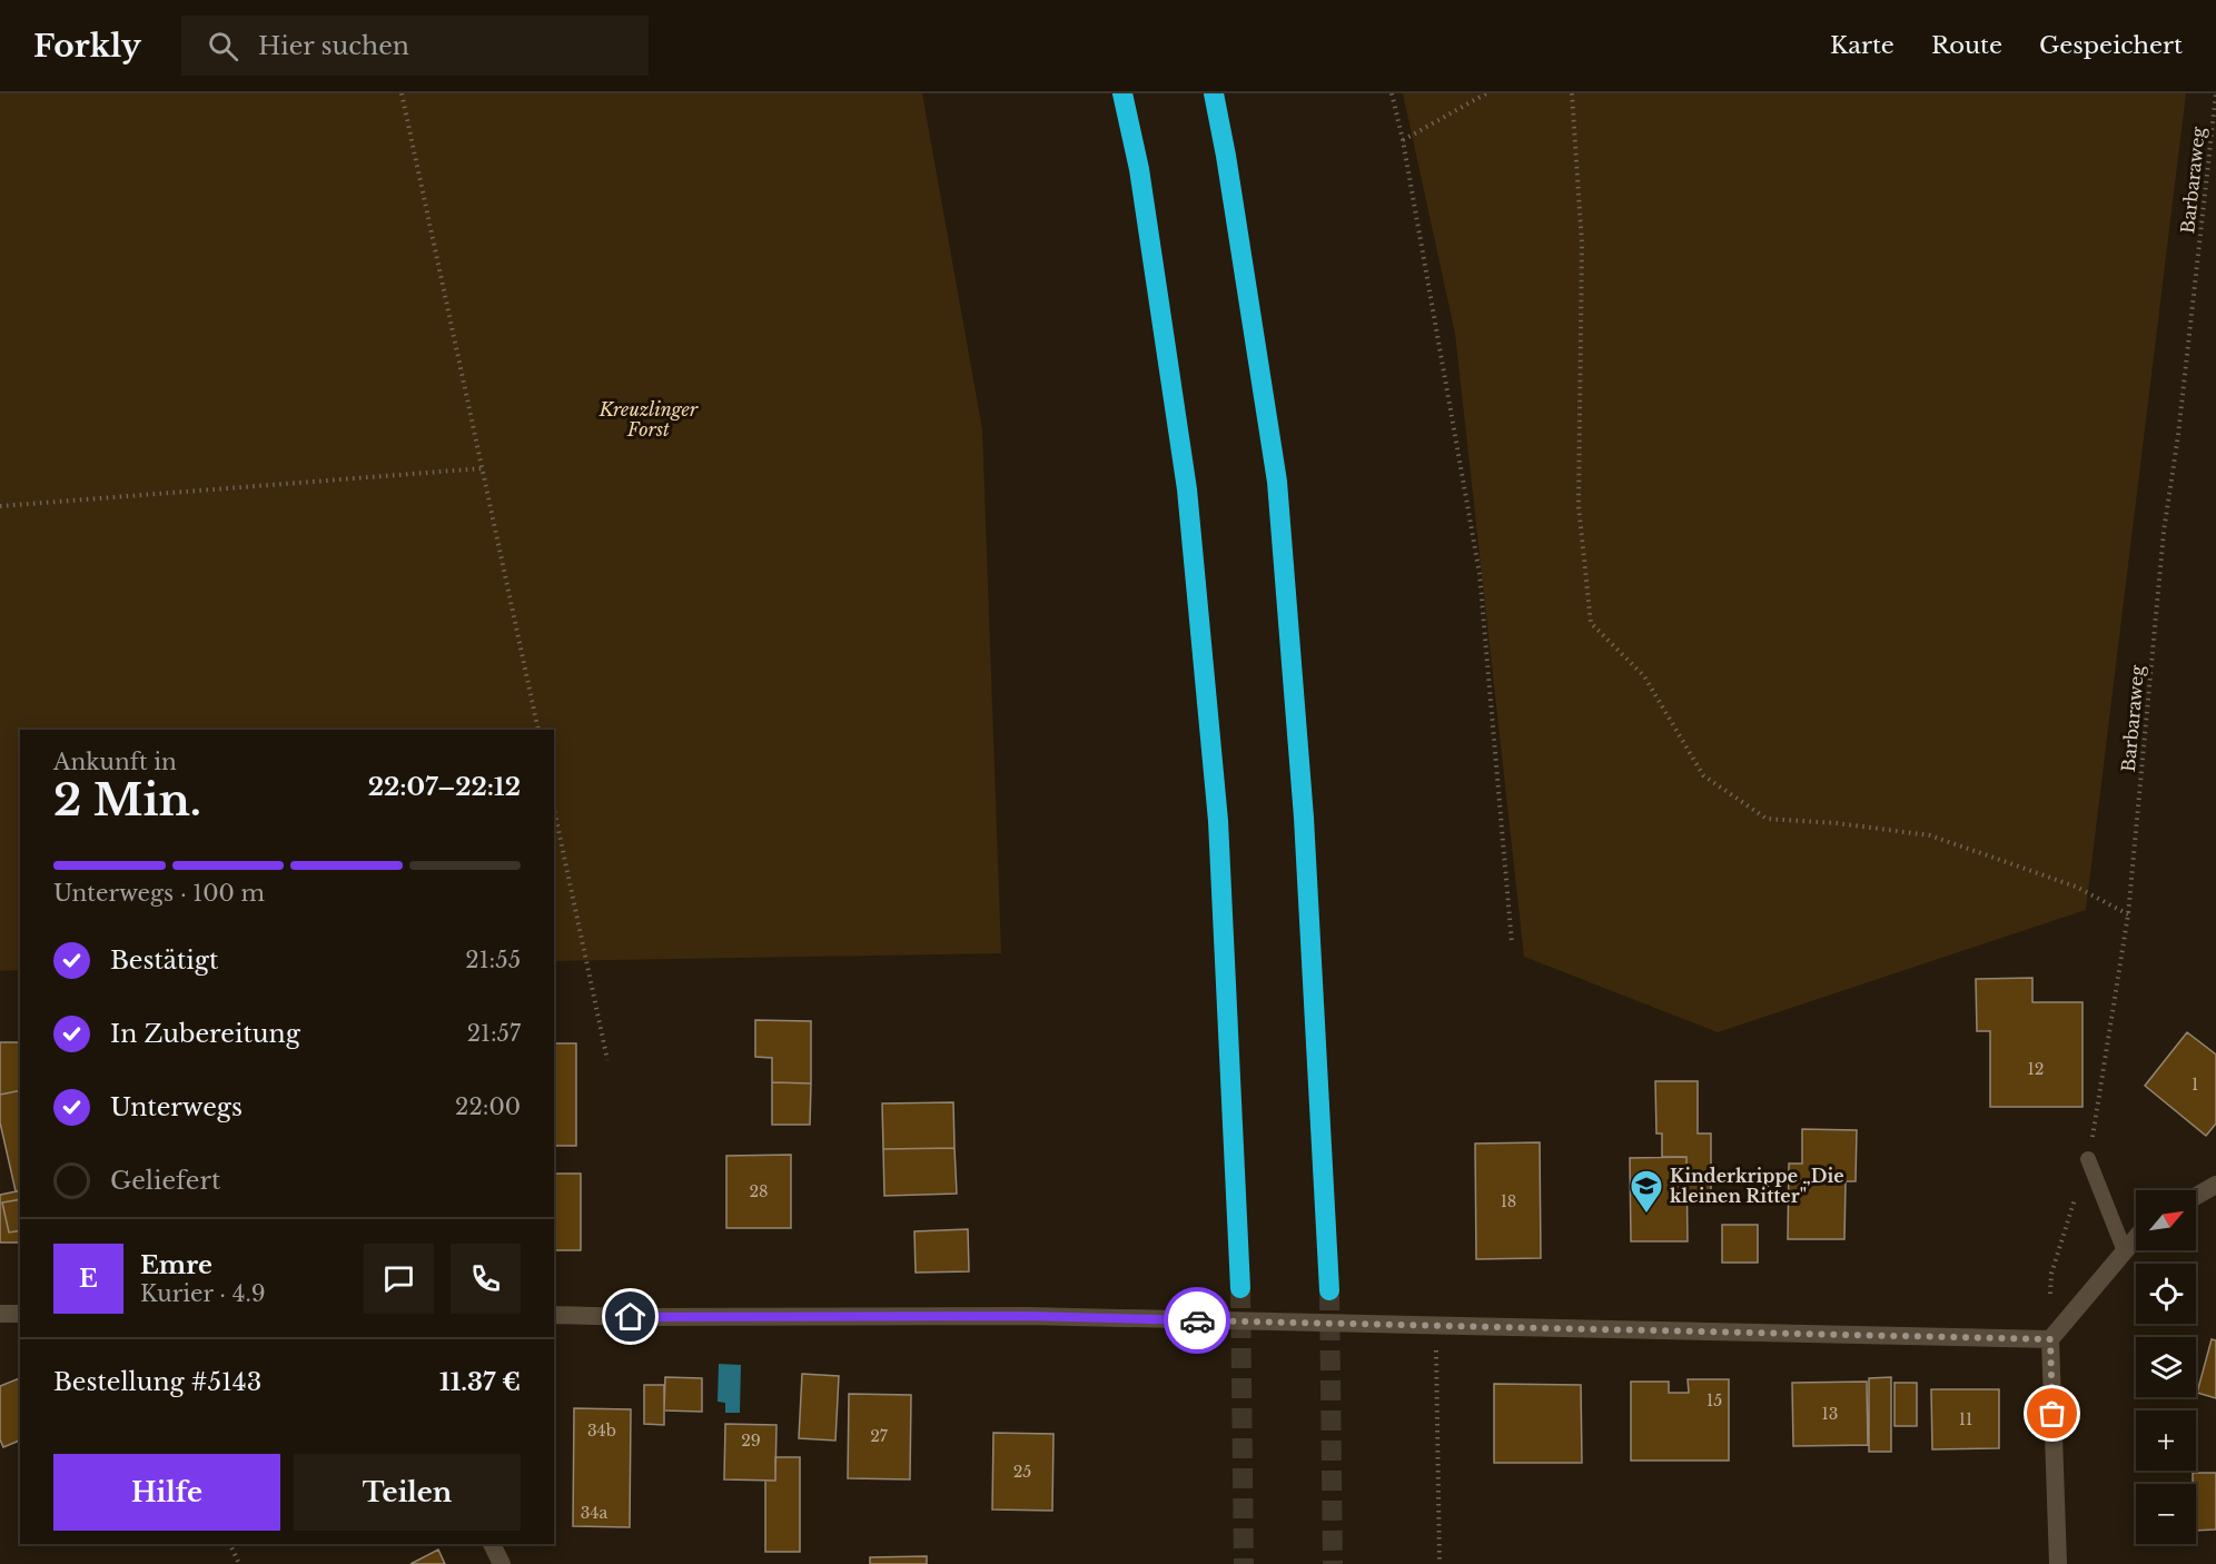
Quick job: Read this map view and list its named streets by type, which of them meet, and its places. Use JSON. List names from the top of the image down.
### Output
{
  "streets": {
    "path": ["Barbaraweg"]
  },
  "parks": ["Kreuzlinger Forst"],
  "places": {
    "school or university": ["Kinderkrippe „Die kleinen Ritter\""]
  },
  "house_numbers": [
    "12",
    "1",
    "28",
    "18",
    "15",
    "13",
    "11",
    "34b",
    "27",
    "29",
    "25",
    "34a"
  ],
  "north": "top right",
  "page": {
    "header": "Forkly",
    "search": "Hier suchen",
    "nav": ["Karte", "Route", "Gespeichert"],
    "heading": ["2 Min.", "Ankunft in", "22:07–22:12"],
    "panel": [
      "Emre",
      "Kurier · 4.9",
      "Bestellung #5143",
      "11.37 €"
    ],
    "bar": "Unterwegs · 100 m",
    "list": [
      ["Bestätigt", "21:55"],
      ["In Zubereitung", "21:57"],
      ["Unterwegs", "22:00"],
      "Geliefert"
    ],
    "map_buttons": ["+", "−"],
    "round": "E",
    "buttons": ["Hilfe", "Teilen"]
  }
}
